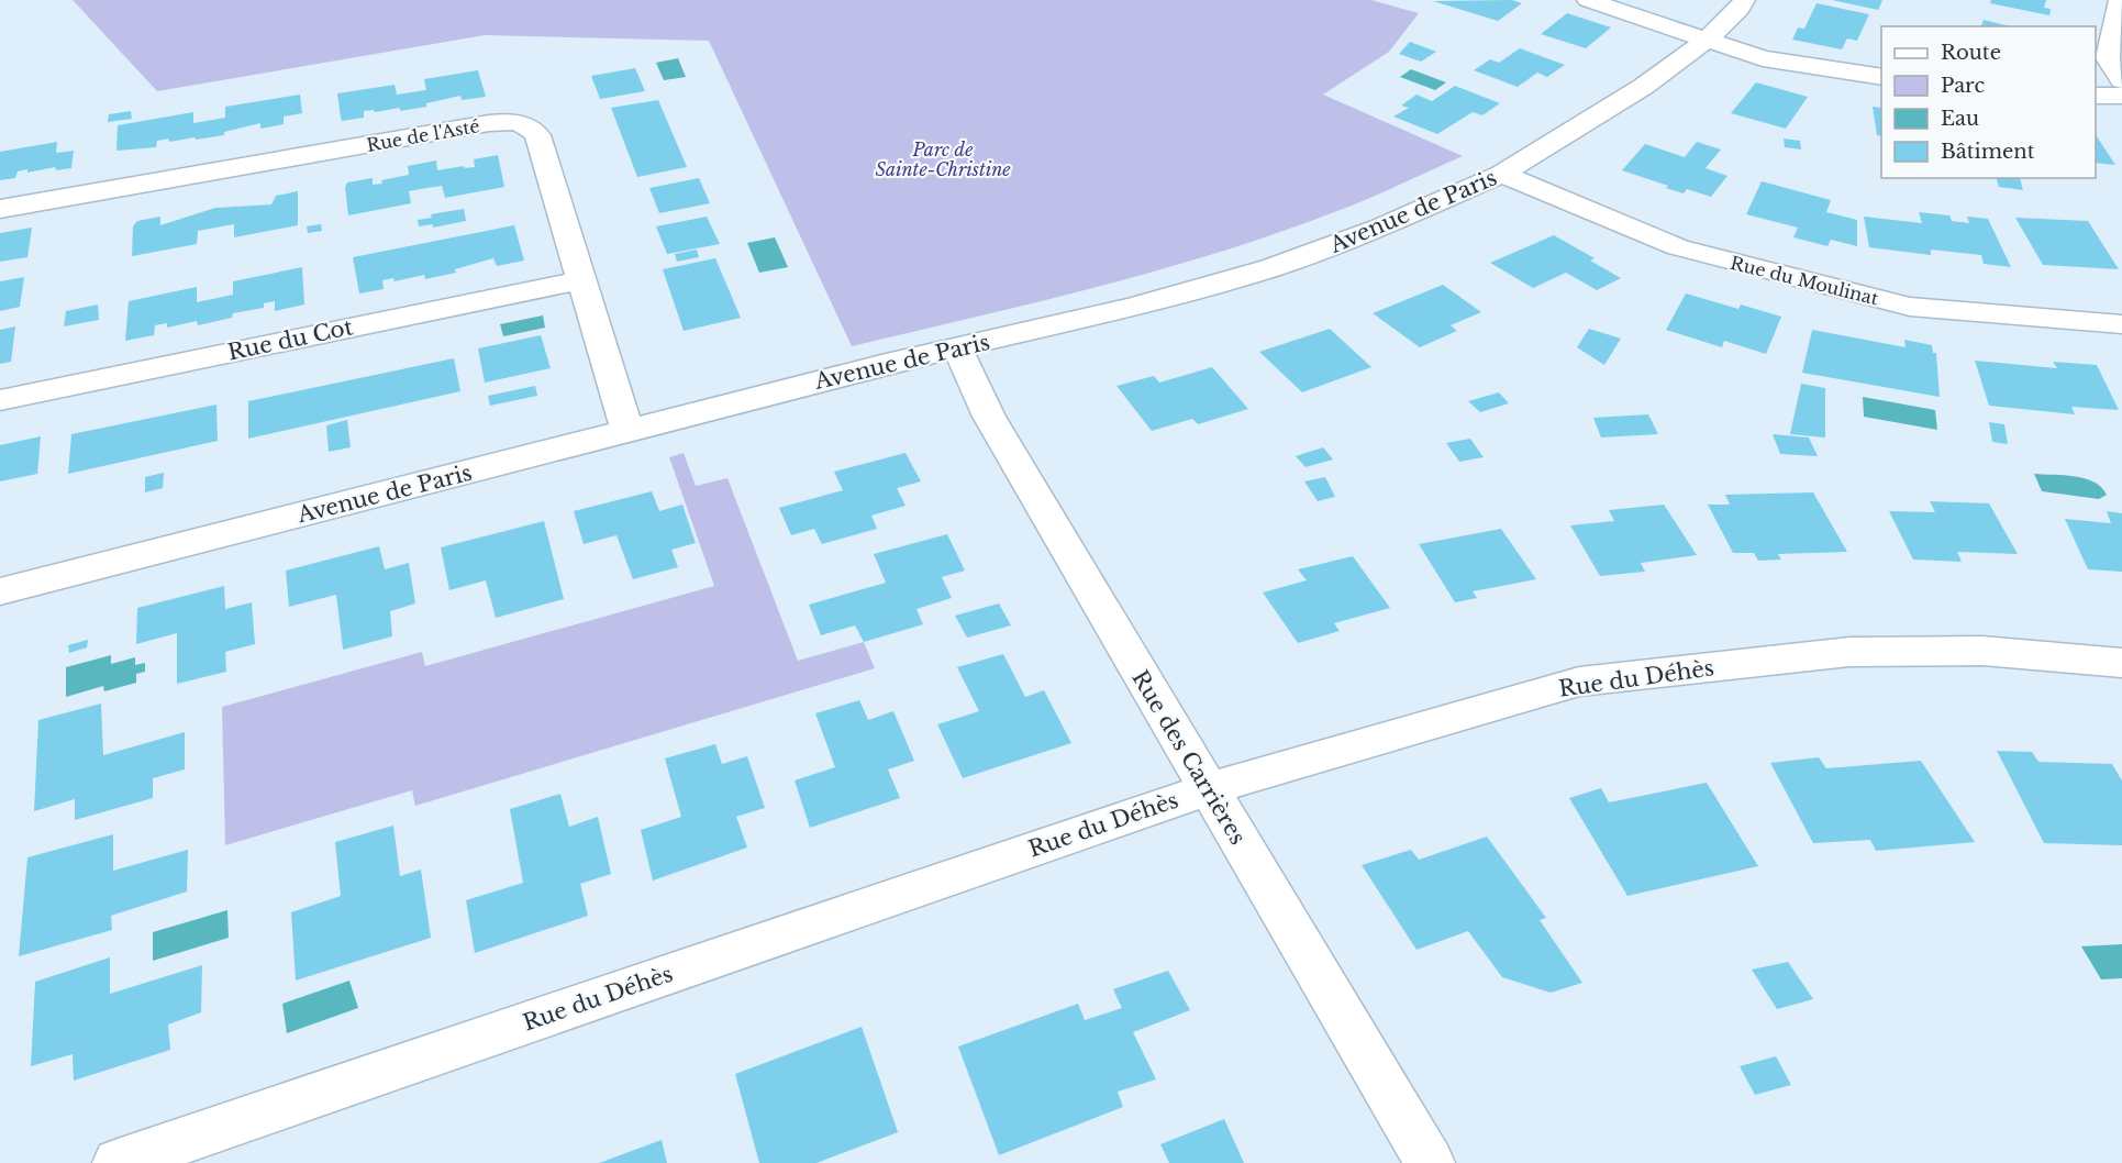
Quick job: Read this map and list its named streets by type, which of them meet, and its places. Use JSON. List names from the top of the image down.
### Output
{
  "streets": {
    "street": [
      "Rue de l'Asté",
      "Avenue de Paris",
      "Rue du Moulinat",
      "Rue du Cot",
      "Rue du Déhès",
      "Rue des Carrières"
    ]
  },
  "crossings": [
    ["Rue de l'Asté", "Avenue de Paris"],
    ["Rue de l'Asté", "Rue du Cot"],
    ["Avenue de Paris", "Rue du Moulinat"],
    ["Avenue de Paris", "Rue des Carrières"],
    ["Rue du Déhès", "Rue des Carrières"]
  ],
  "parks": ["Parc de Sainte-Christine"],
  "legend": [
    "Route",
    "Parc",
    "Eau",
    "Bâtiment"
  ]
}
